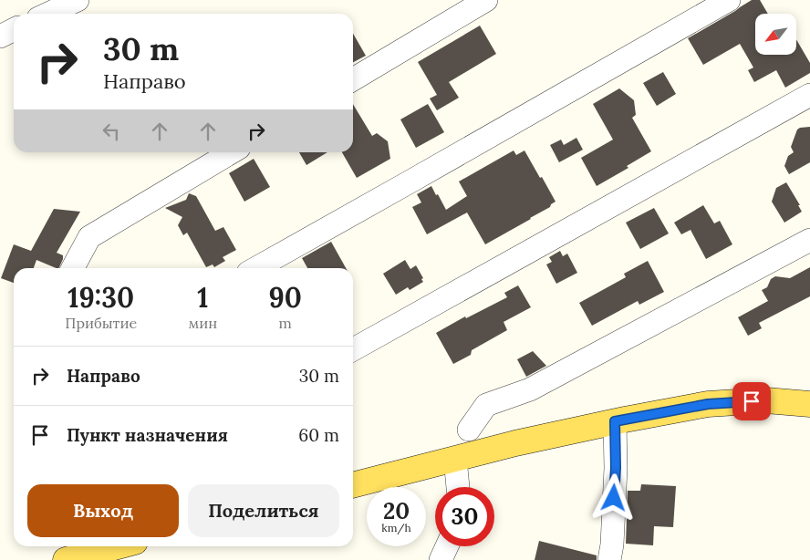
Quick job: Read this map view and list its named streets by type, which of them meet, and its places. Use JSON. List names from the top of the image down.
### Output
{
  "north": "bottom left",
  "page": {
    "turn": ["30 m", "Направо"],
    "eta": [
      "19:30",
      "Прибытие",
      "1",
      "мин",
      "90",
      "m"
    ],
    "list": [
      {
        "name": "Направо",
        "value": "30 m"
      },
      {
        "name": "Пункт назначения",
        "value": "60 m"
      }
    ],
    "buttons": ["Выход", "Поделиться"],
    "speed": "20 km/h",
    "limit": "30"
  }
}
